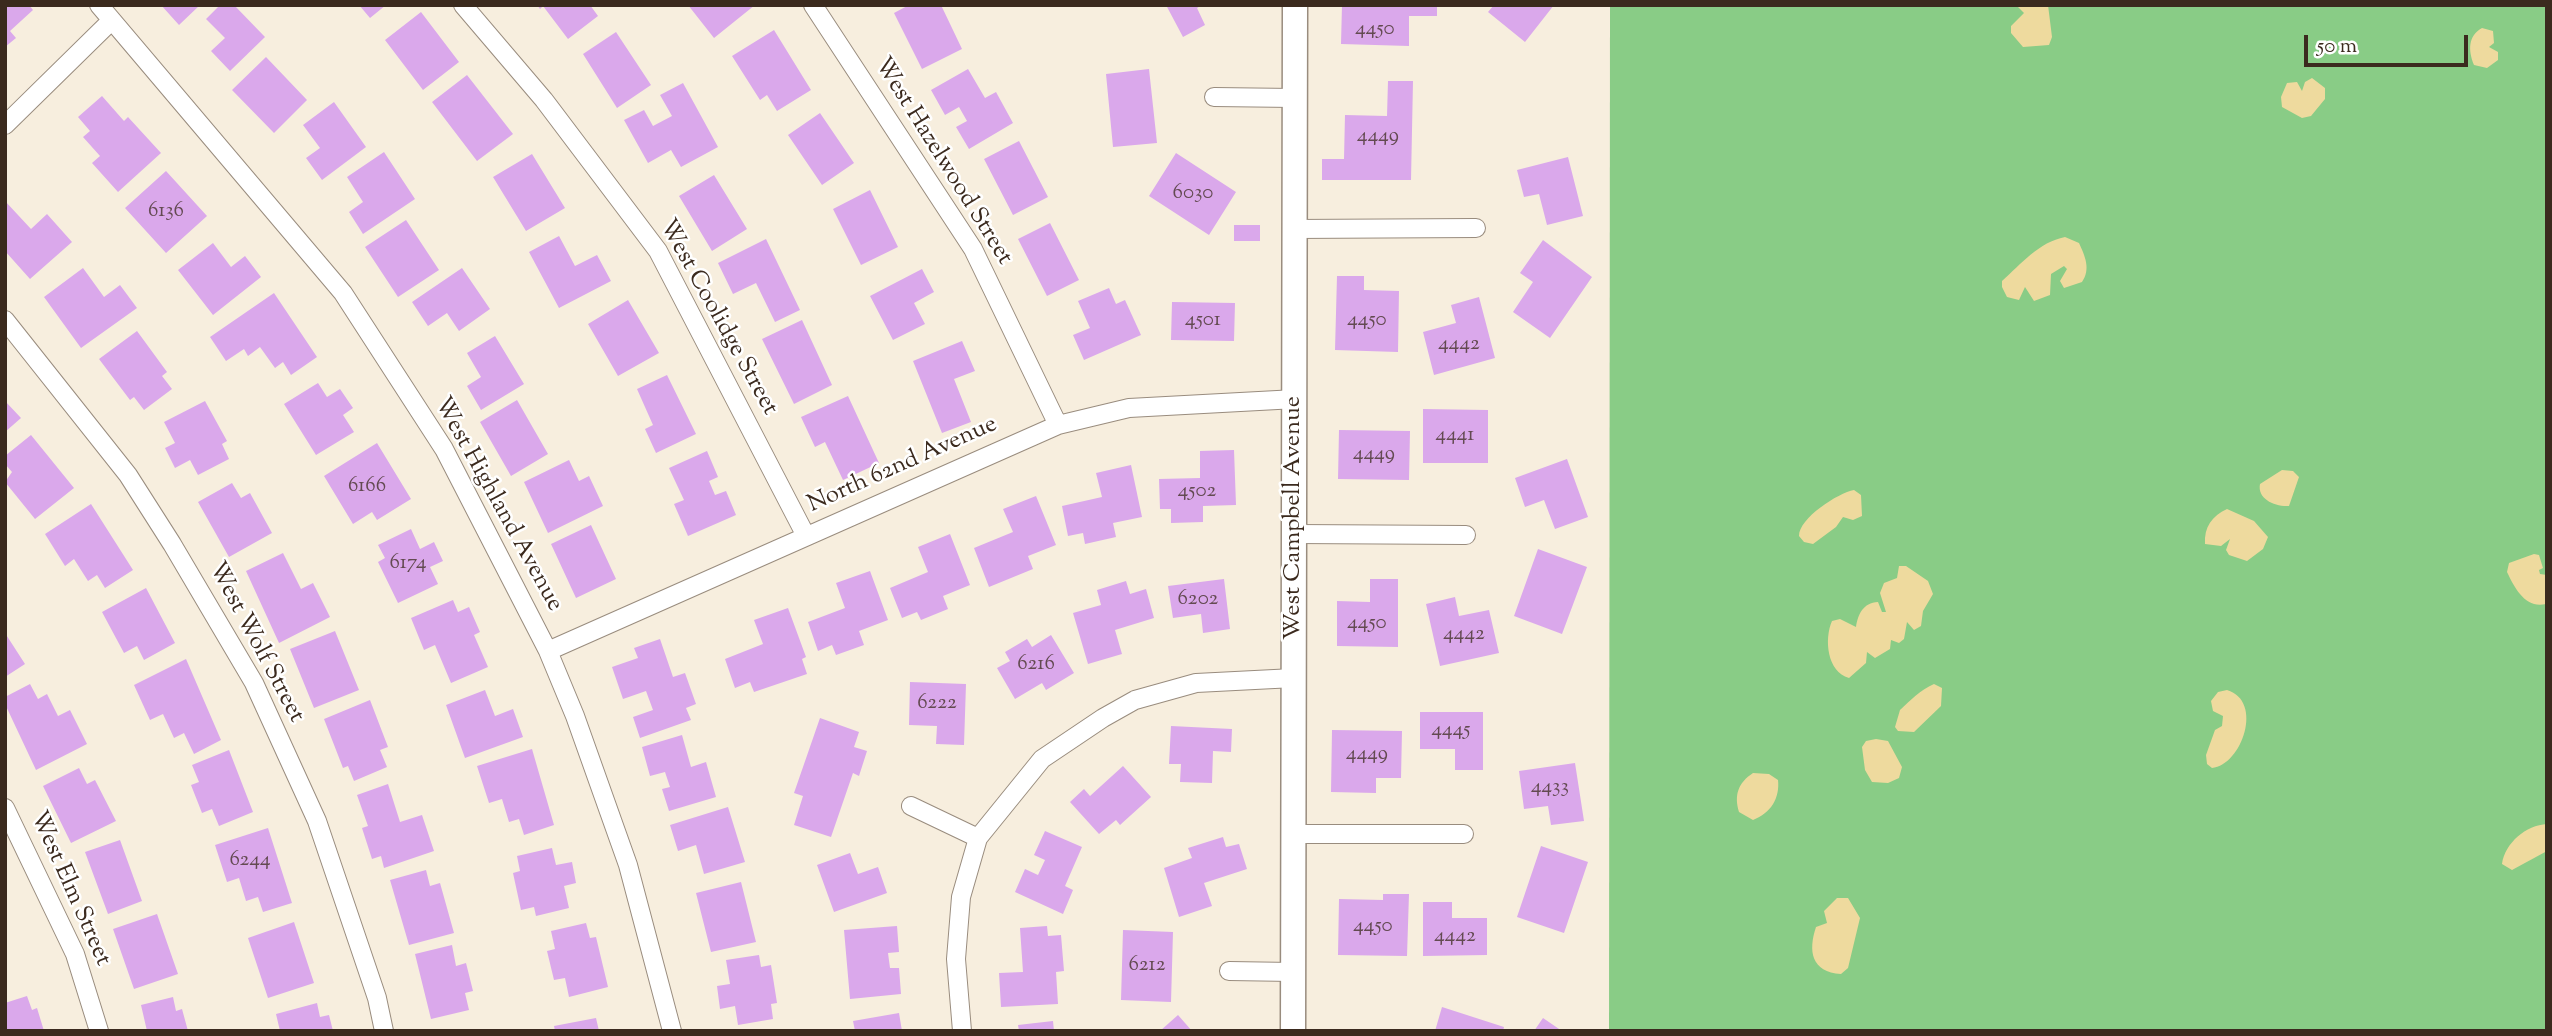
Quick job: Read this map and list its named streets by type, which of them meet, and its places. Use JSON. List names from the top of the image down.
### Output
{
  "streets": {
    "street": [
      "West Hazelwood Street",
      "West Coolidge Street",
      "North 62nd Avenue",
      "West Highland Avenue",
      "West Campbell Avenue",
      "West Wolf Street",
      "West Elm Street"
    ]
  },
  "crossings": [
    ["West Hazelwood Street", "North 62nd Avenue"],
    ["West Coolidge Street", "North 62nd Avenue"],
    ["North 62nd Avenue", "West Highland Avenue"],
    ["North 62nd Avenue", "West Campbell Avenue"]
  ],
  "house_numbers": [
    "4450",
    "4449",
    "6030",
    "6136",
    "4501",
    "4450",
    "4442",
    "4441",
    "4449",
    "6166",
    "4502",
    "6174",
    "6202",
    "4450",
    "4442",
    "6216",
    "6222",
    "4445",
    "4449",
    "4433",
    "6244",
    "4450",
    "4442",
    "6212"
  ],
  "scale_bar": "50 m"
}
